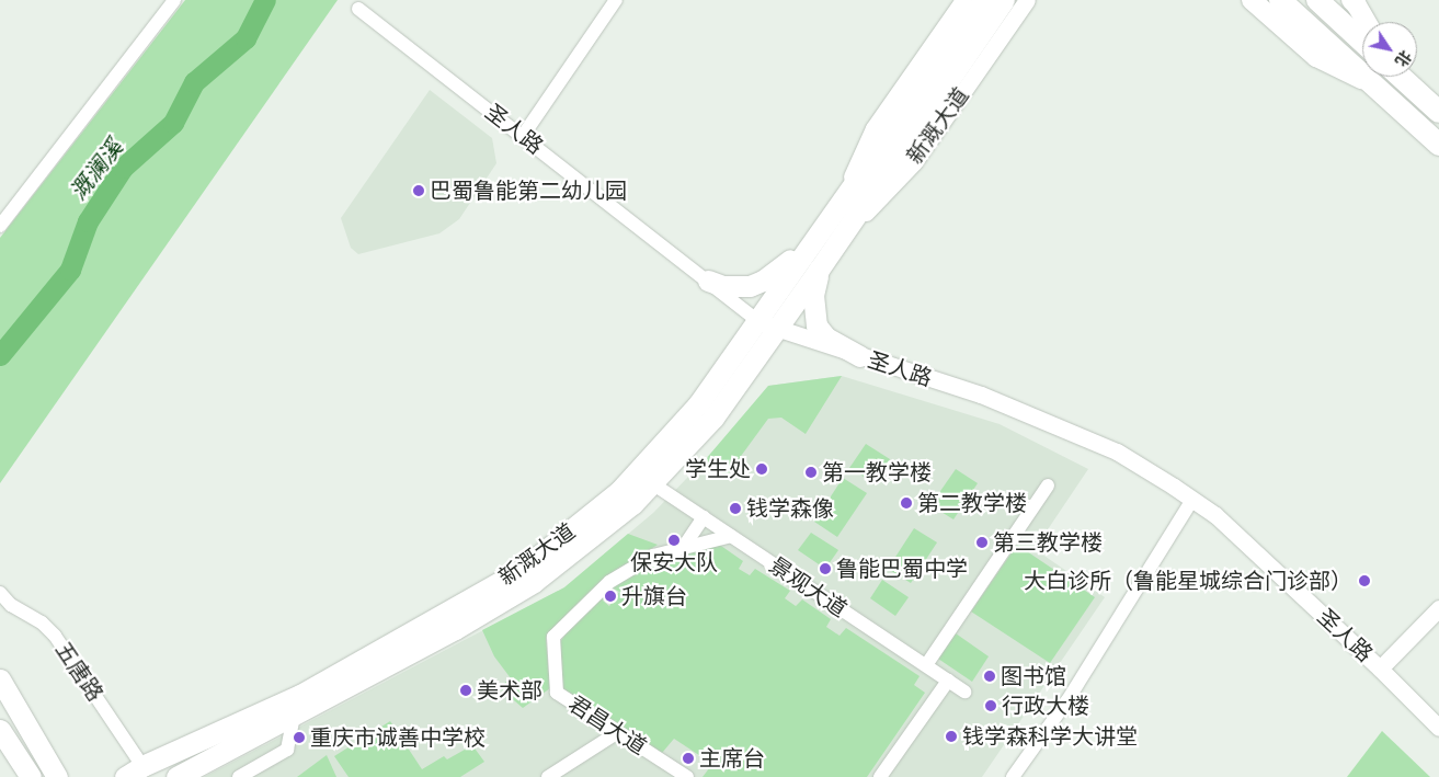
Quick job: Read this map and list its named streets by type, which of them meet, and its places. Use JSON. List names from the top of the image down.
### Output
{
  "streets": {
    "main road": ["新溉大道"],
    "street": [
      "圣人路",
      "景观大道",
      "五唐路",
      "君昌大道"
    ]
  },
  "crossings": [
    ["新溉大道", "圣人路"],
    ["新溉大道", "景观大道"],
    ["新溉大道", "五唐路"],
    ["景观大道", "君昌大道"]
  ],
  "water": ["溉澜溪"],
  "places": [
    "巴蜀鲁能第二幼儿园",
    "学生处",
    "第一教学楼",
    "第二教学楼",
    "钱学森像",
    "保安大队",
    "第三教学楼",
    "鲁能巴蜀中学",
    "大白诊所（鲁能星城综合门诊部）",
    "升旗台",
    "图书馆",
    "美术部",
    "行政大楼",
    "钱学森科学大讲堂",
    "重庆市诚善中学校",
    "主席台"
  ],
  "north": "bottom right"
}
